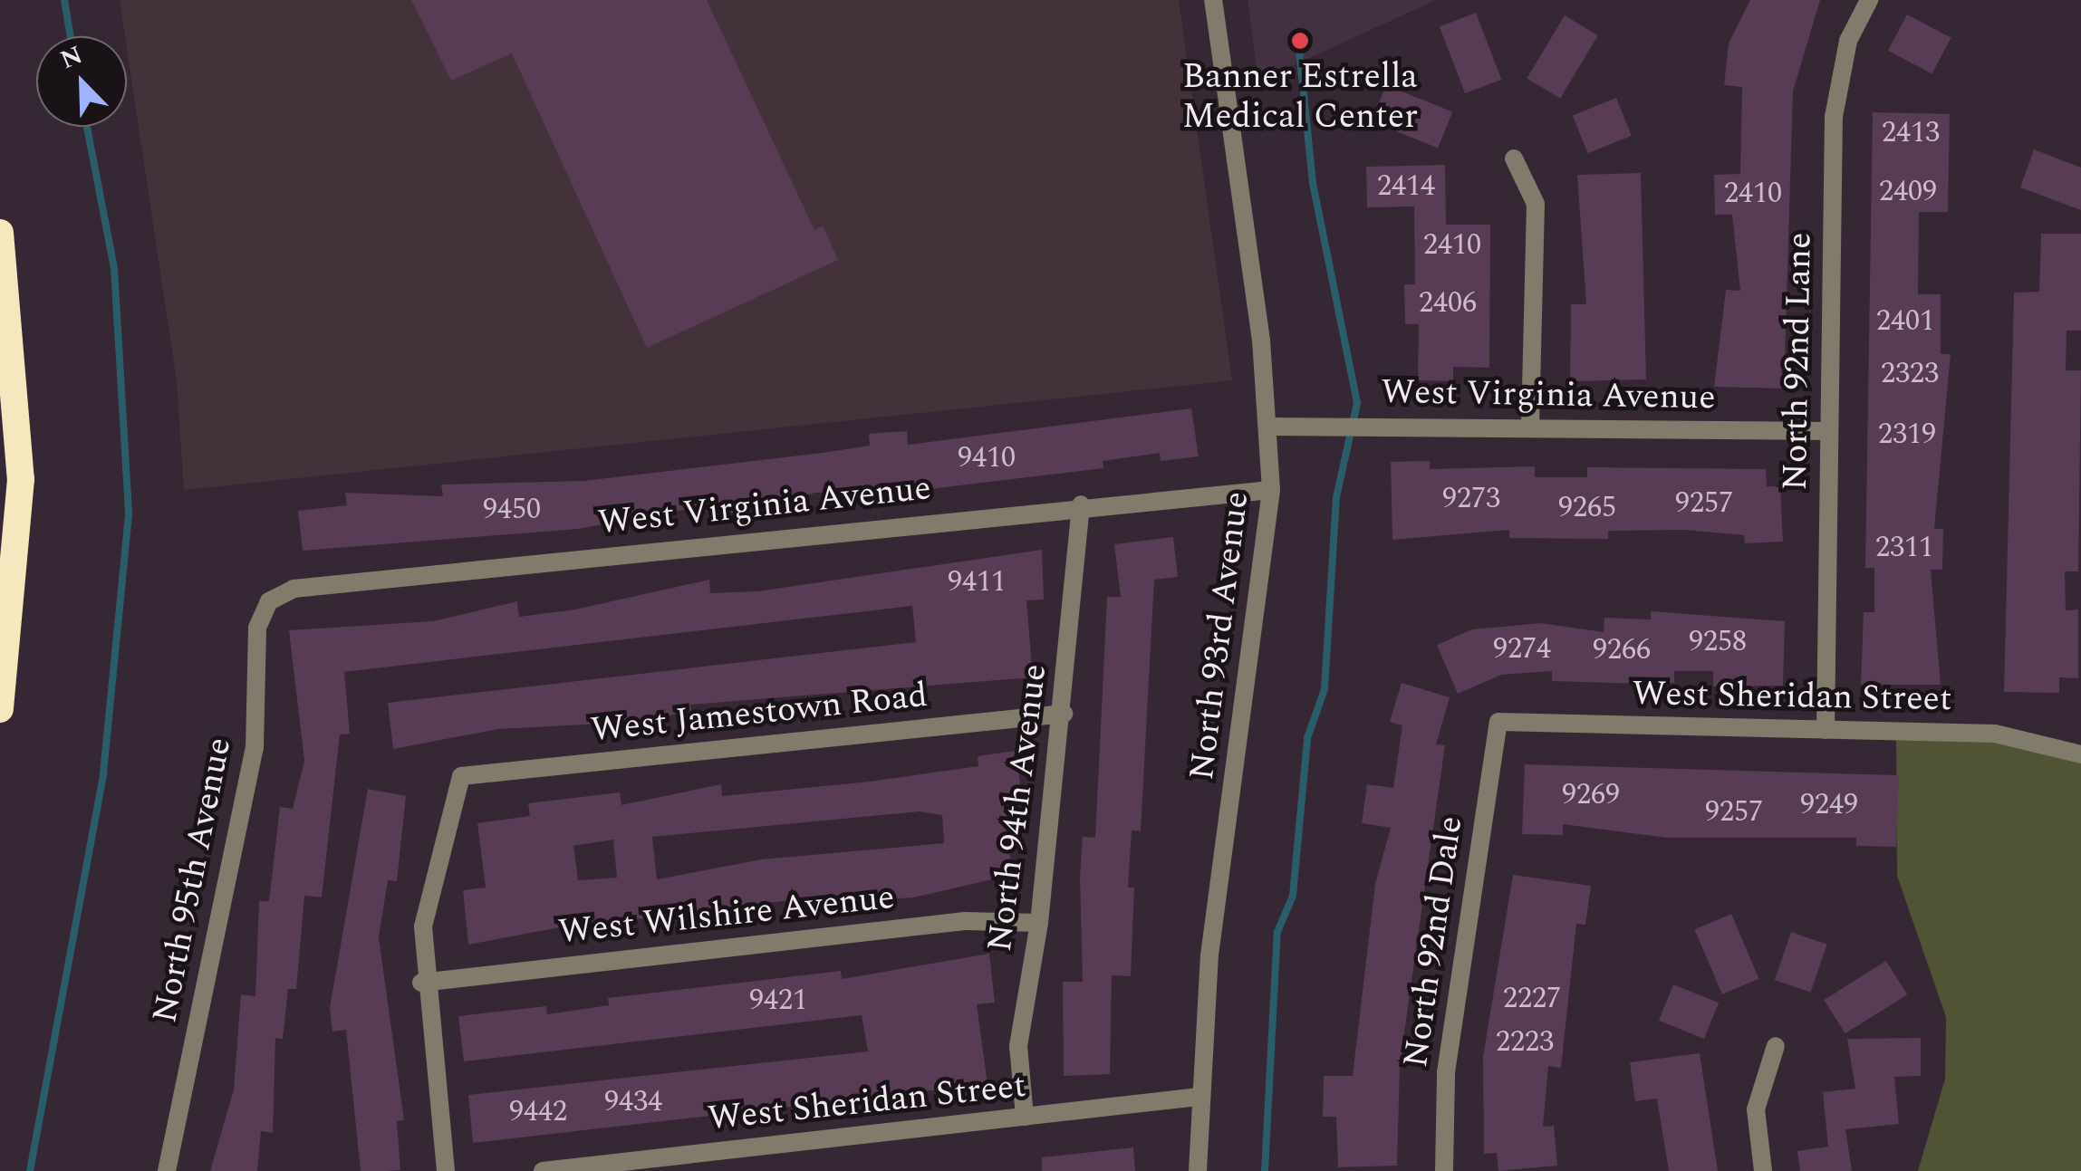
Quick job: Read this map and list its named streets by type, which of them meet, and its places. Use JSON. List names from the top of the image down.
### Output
{
  "streets": {
    "street": [
      "North 92nd Lane",
      "West Virginia Avenue",
      "North 93rd Avenue",
      "West Sheridan Street",
      "West Jamestown Road",
      "North 94th Avenue",
      "North 95th Avenue",
      "West Wilshire Avenue",
      "North 92nd Dale"
    ]
  },
  "crossings": [
    ["North 92nd Lane", "West Virginia Avenue"],
    ["North 92nd Lane", "West Sheridan Street"],
    ["West Virginia Avenue", "North 93rd Avenue"],
    ["West Virginia Avenue", "North 94th Avenue"],
    ["West Virginia Avenue", "North 95th Avenue"],
    ["North 93rd Avenue", "West Sheridan Street"],
    ["West Sheridan Street", "North 94th Avenue"],
    ["West Sheridan Street", "North 92nd Dale"],
    ["West Jamestown Road", "North 94th Avenue"],
    ["West Jamestown Road", "West Wilshire Avenue"],
    ["North 94th Avenue", "West Wilshire Avenue"]
  ],
  "places": ["Banner Estrella Medical Center"],
  "house_numbers": [
    "2413",
    "2414",
    "2409",
    "2410",
    "2410",
    "2406",
    "2401",
    "2323",
    "2319",
    "9410",
    "9273",
    "9257",
    "9265",
    "9450",
    "2311",
    "9411",
    "9258",
    "9274",
    "9266",
    "9269",
    "9249",
    "9257",
    "2227",
    "9421",
    "2223",
    "9434",
    "9442"
  ],
  "north": "top left"
}
